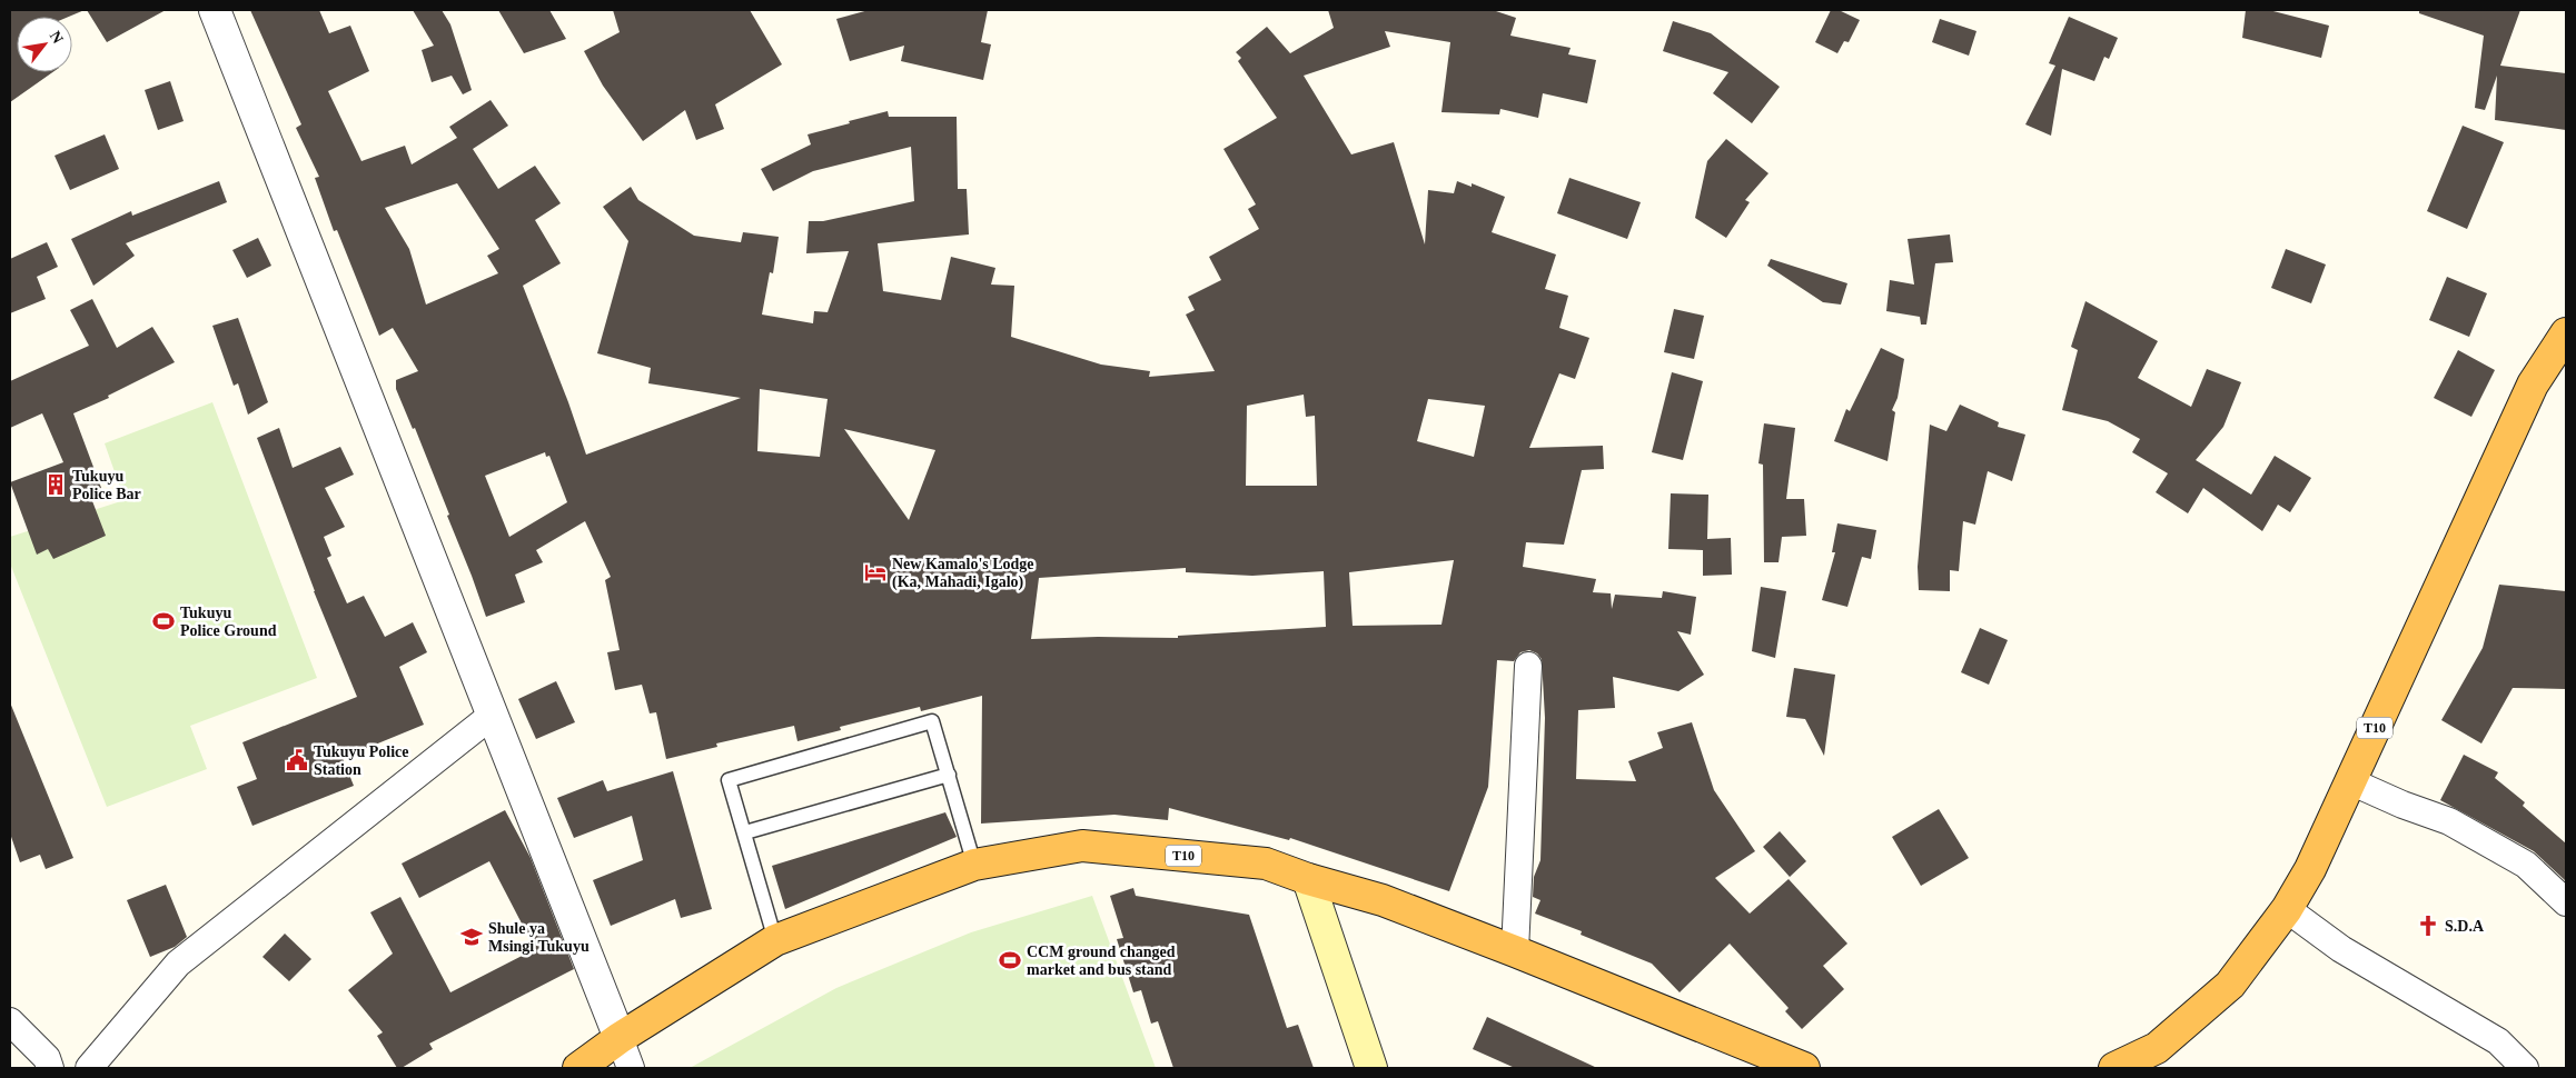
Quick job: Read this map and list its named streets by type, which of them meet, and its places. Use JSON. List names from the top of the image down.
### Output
{
  "streets": {
    "highway": ["T10"]
  },
  "places": {
    "building": ["Tukuyu Police Bar"],
    "hotel": ["New Kamalo's Lodge (Ka, Mahadi, Igalo)"],
    "sports": ["Tukuyu Police Ground", "CCM ground changed market and bus stand"],
    "public building": ["Tukuyu Police Station"],
    "church": ["S.D.A"],
    "school or university": ["Shule ya Msingi Tukuyu"]
  },
  "north": "top right"
}
